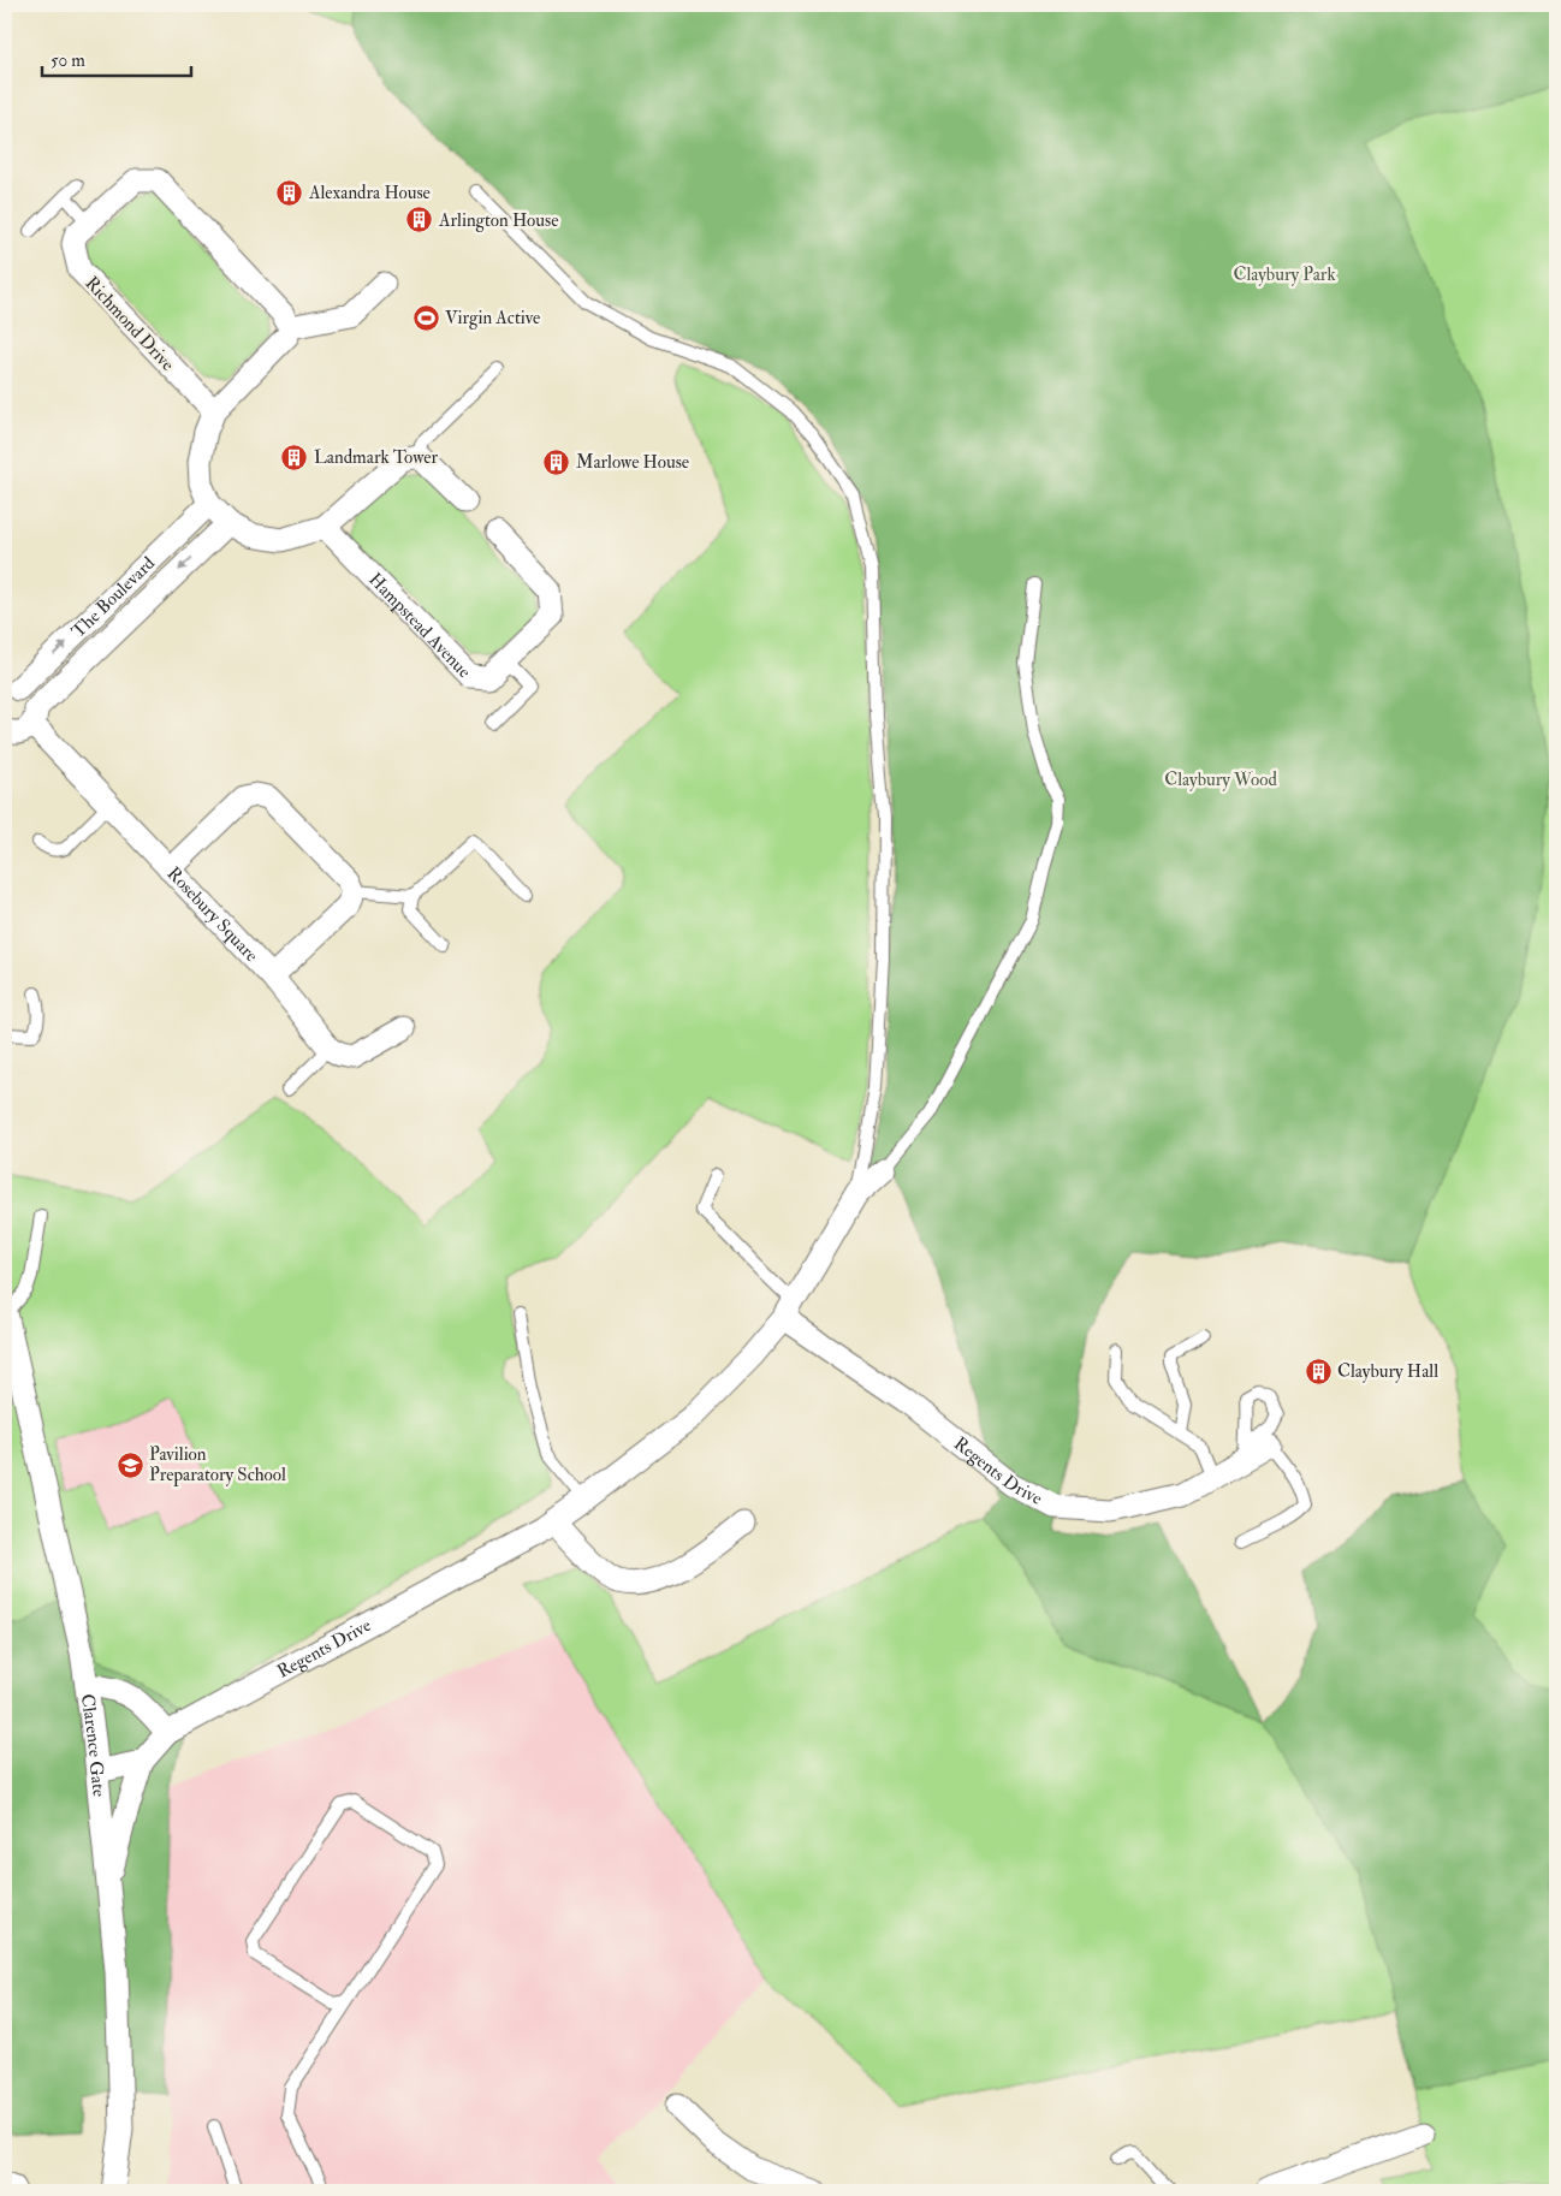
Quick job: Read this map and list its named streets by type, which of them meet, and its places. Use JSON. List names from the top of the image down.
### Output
{
  "streets": {
    "street": [
      "Richmond Drive",
      "The Boulevard",
      "Hampstead Avenue",
      "Rosebury Square",
      "Regents Drive",
      "Clarence Gate"
    ]
  },
  "crossings": [
    ["The Boulevard", "Rosebury Square"]
  ],
  "parks": ["Claybury Park", "Claybury Wood"],
  "places": {
    "building": [
      "Alexandra House",
      "Arlington House",
      "Landmark Tower",
      "Marlowe House",
      "Claybury Hall"
    ],
    "sports": ["Virgin Active"],
    "school or university": ["Pavilion Preparatory School"]
  },
  "scale_bar": "50 m"
}
